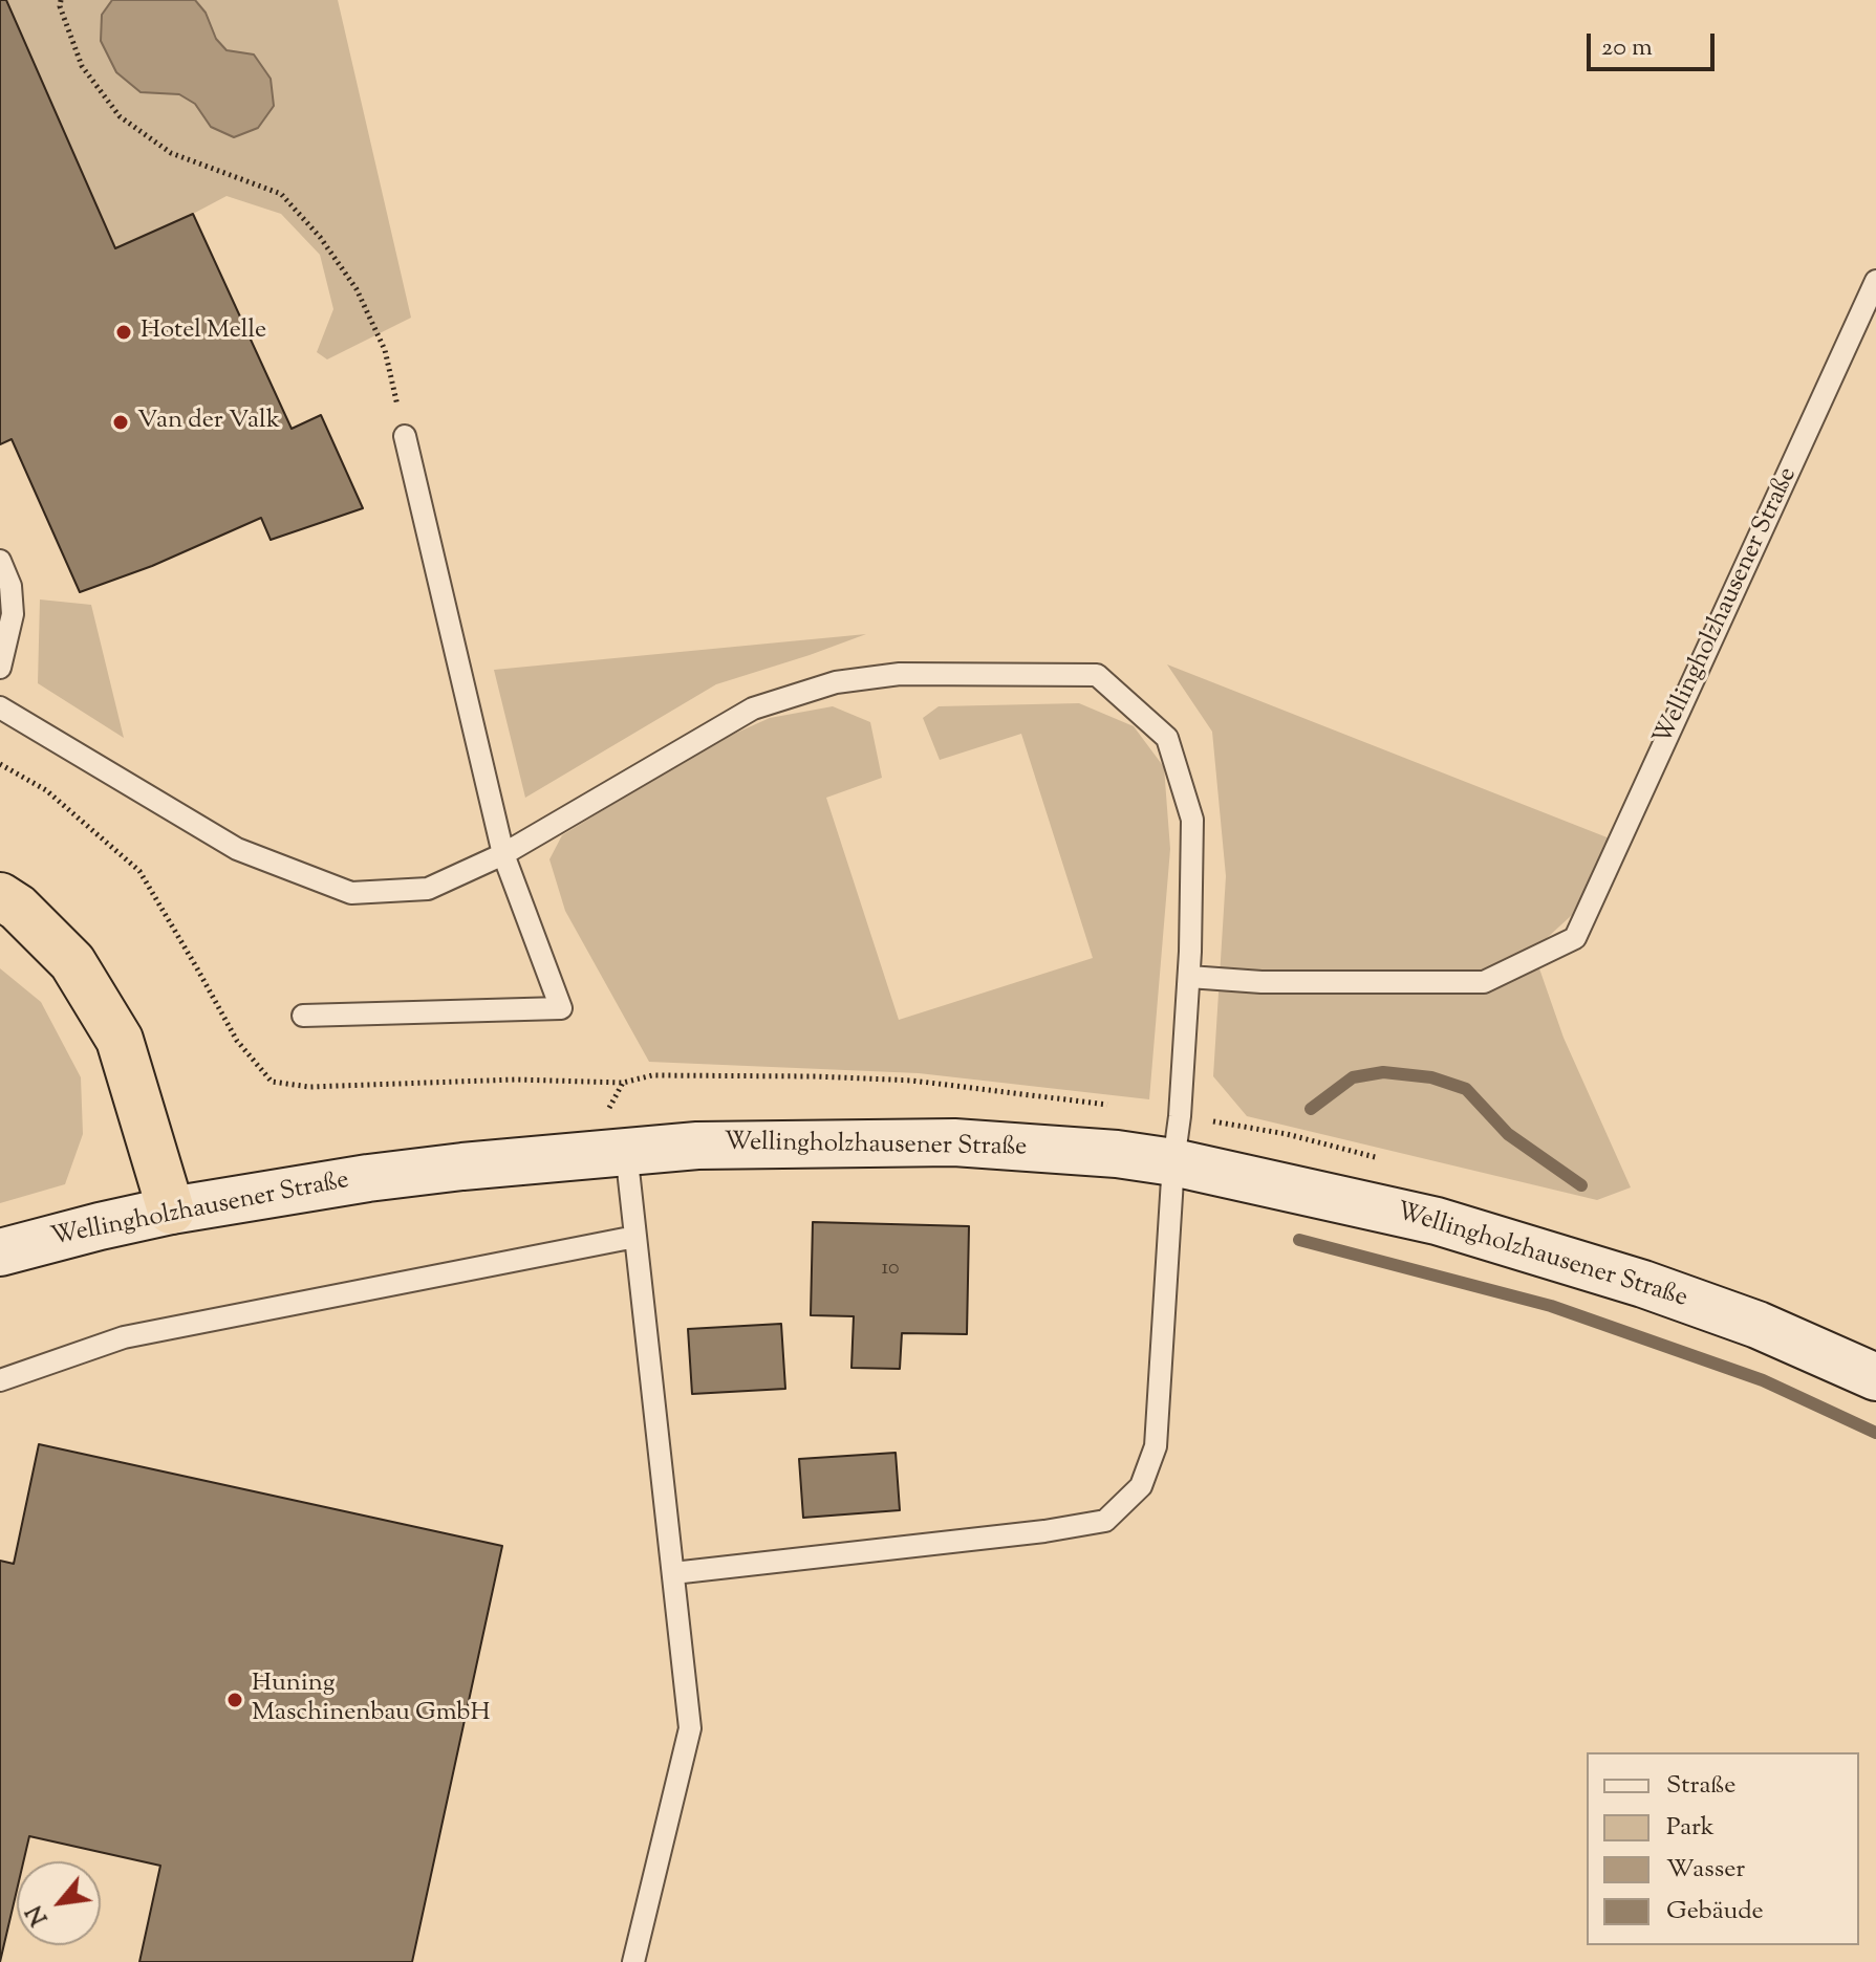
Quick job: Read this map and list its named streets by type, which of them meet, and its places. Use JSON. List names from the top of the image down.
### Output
{
  "streets": {
    "main road": ["Wellingholzhausener Straße"]
  },
  "places": ["Hotel Melle", "Van der Valk", "Huning Maschinenbau GmbH"],
  "house_numbers": ["10"],
  "legend": [
    "Straße",
    "Park",
    "Wasser",
    "Gebäude"
  ],
  "scale_bar": "20 m",
  "north": "bottom left"
}
